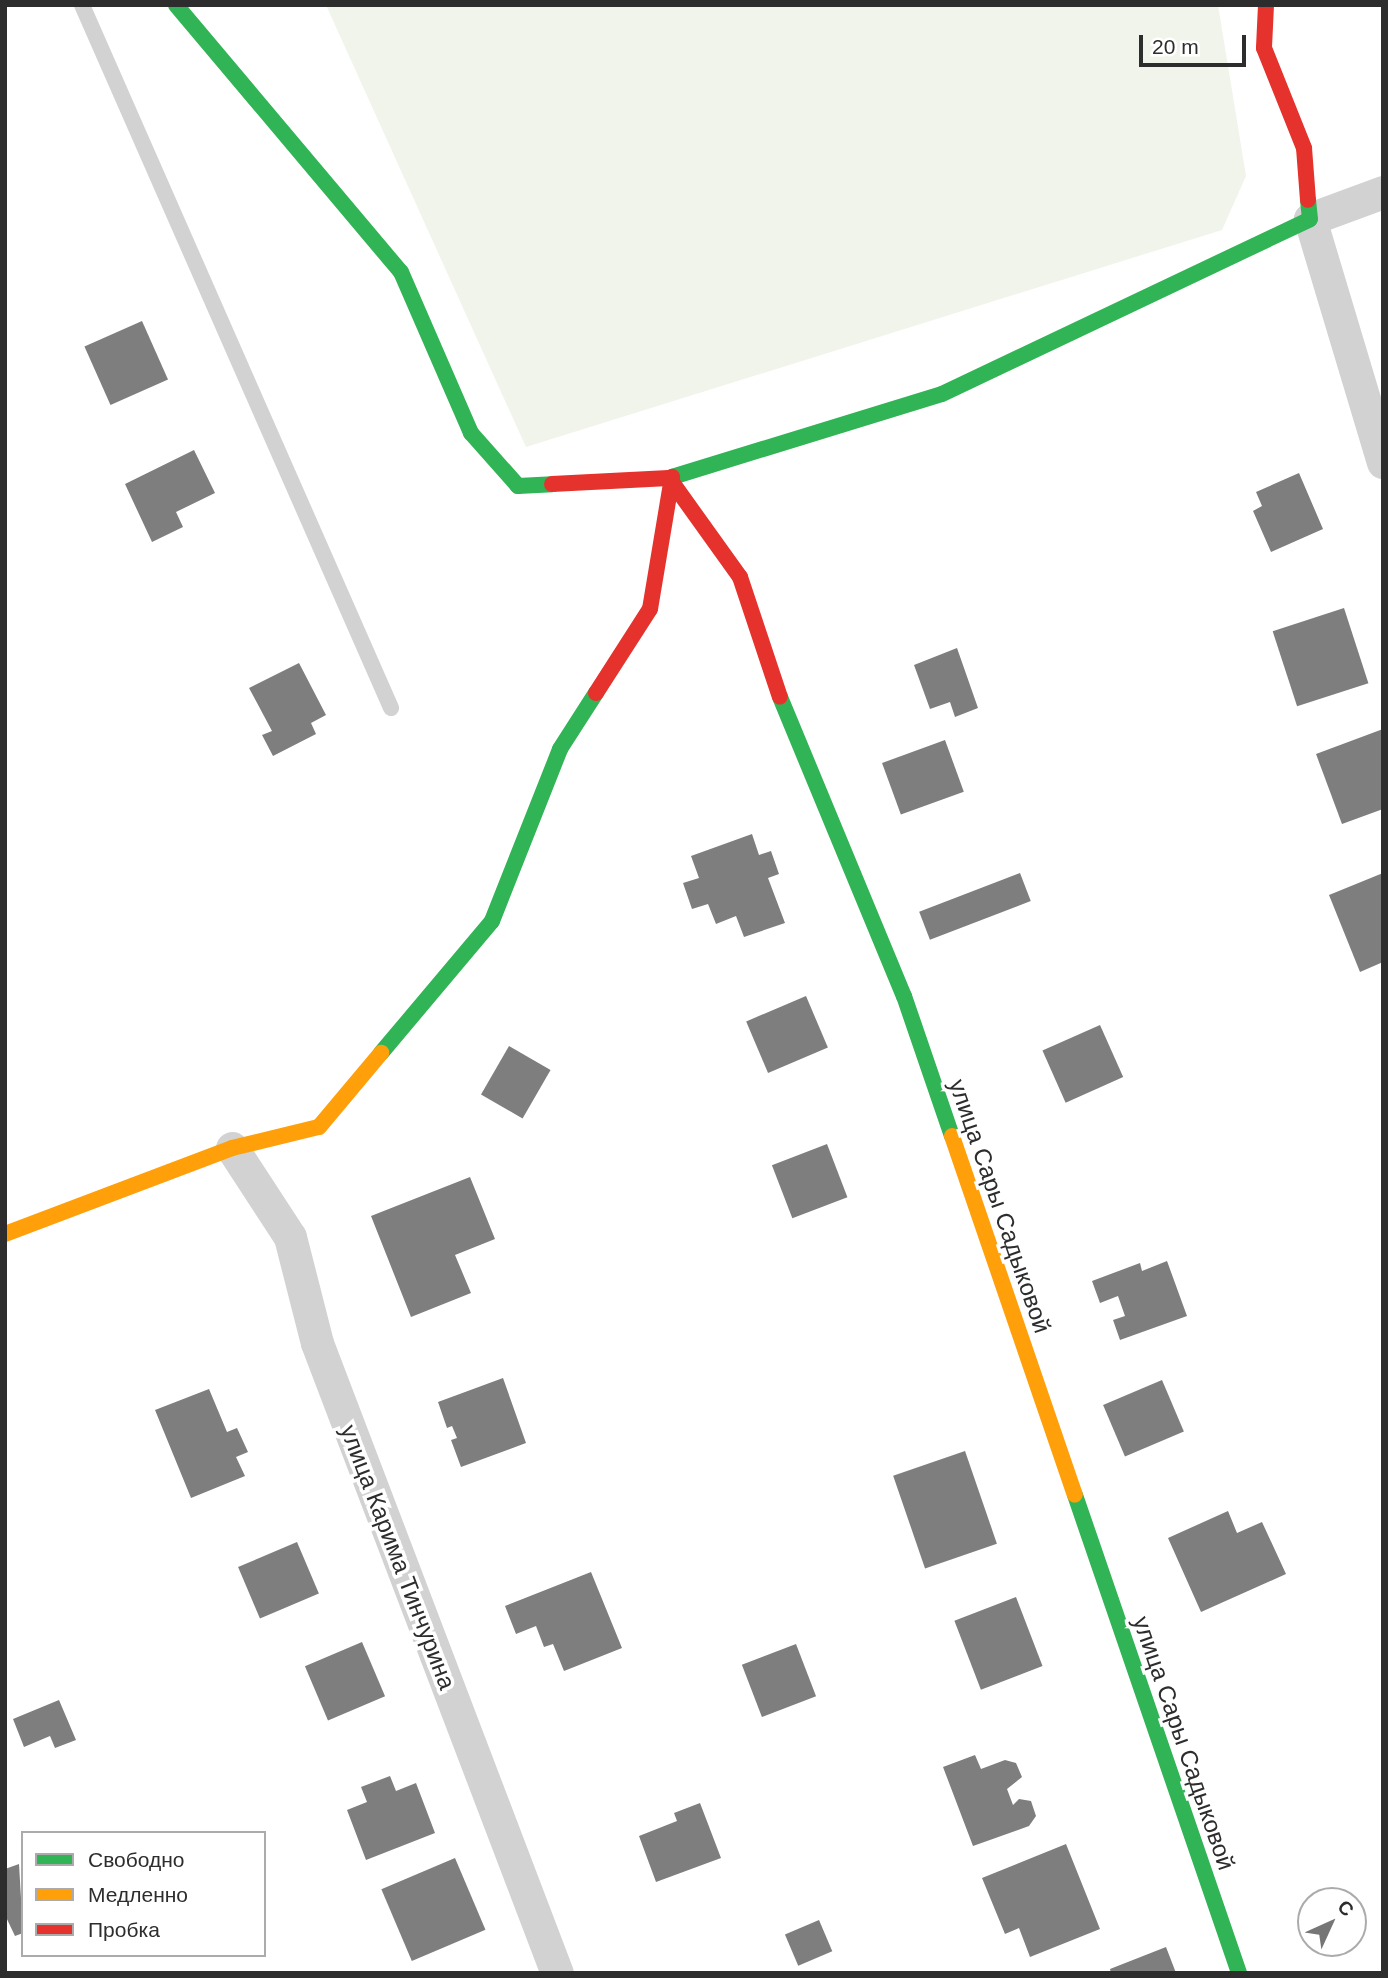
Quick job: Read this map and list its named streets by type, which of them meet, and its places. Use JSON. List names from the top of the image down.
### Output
{
  "streets": {
    "street": ["улица Сары Садыковой", "улица Карима Тинчурина"]
  },
  "legend": ["Свободно", "Медленно", "Пробка"],
  "scale_bar": "20 m",
  "north": "top right"
}
